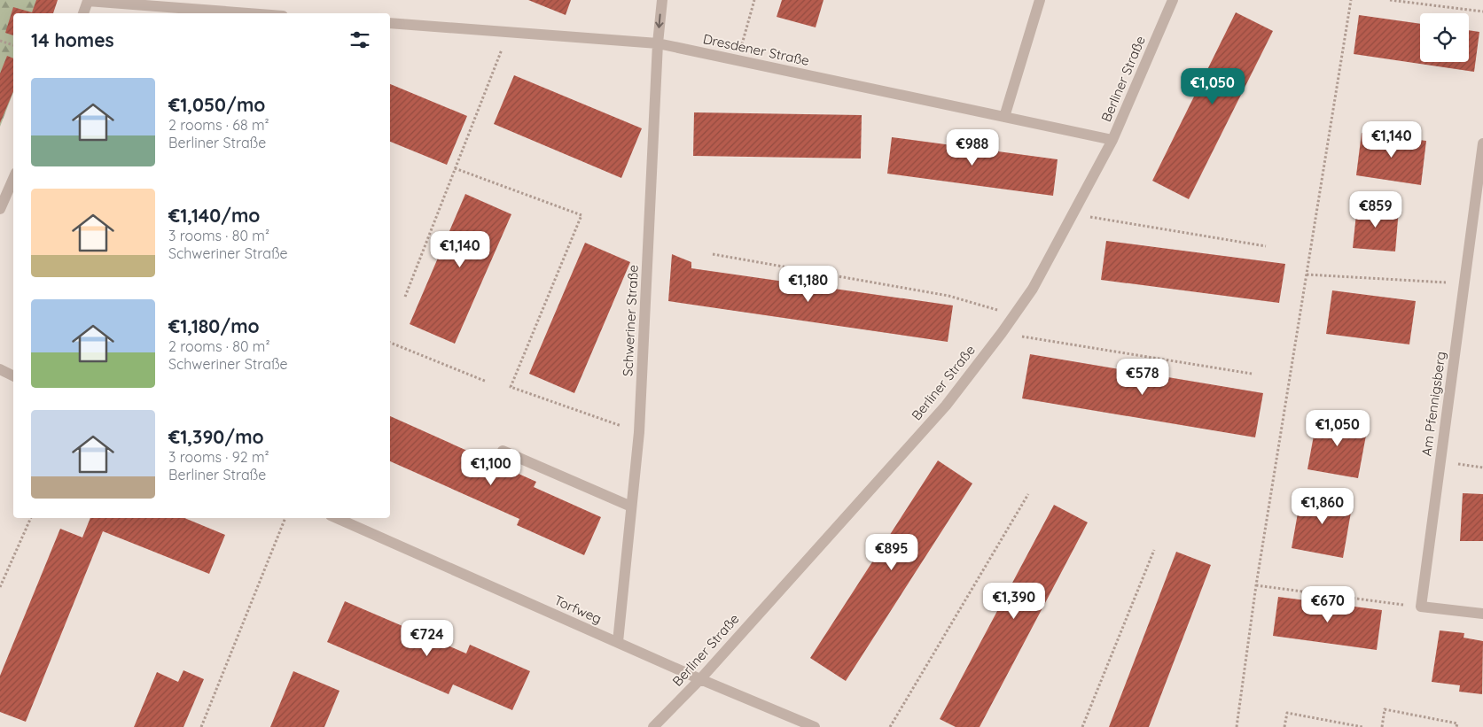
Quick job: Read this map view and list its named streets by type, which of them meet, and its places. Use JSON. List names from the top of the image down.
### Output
{
  "streets": {
    "street": [
      "Dresdener Straße",
      "Berliner Straße",
      "Schweriner Straße",
      "Am Pfennigsberg",
      "Torfweg"
    ]
  },
  "crossings": [
    ["Dresdener Straße", "Berliner Straße"],
    ["Dresdener Straße", "Schweriner Straße"],
    ["Berliner Straße", "Torfweg"],
    ["Schweriner Straße", "Torfweg"]
  ],
  "page": {
    "heading": "14 homes",
    "list": [
      {
        "name": "€1,050/mo",
        "note": "2 rooms · 68 m² · Berliner Straße"
      },
      {
        "name": "€1,140/mo",
        "note": "3 rooms · 80 m² · Schweriner Straße"
      },
      {
        "name": "€1,180/mo",
        "note": "2 rooms · 80 m² · Schweriner Straße"
      },
      {
        "name": "€1,390/mo",
        "note": "3 rooms · 92 m² · Berliner Straße"
      }
    ],
    "price": [
      "€1,050",
      "€1,140",
      "€988",
      "€859",
      "€1,140",
      "€1,180",
      "€578",
      "€1,050",
      "€1,100",
      "€1,860",
      "€895",
      "€1,390",
      "€670",
      "€724"
    ]
  }
}
